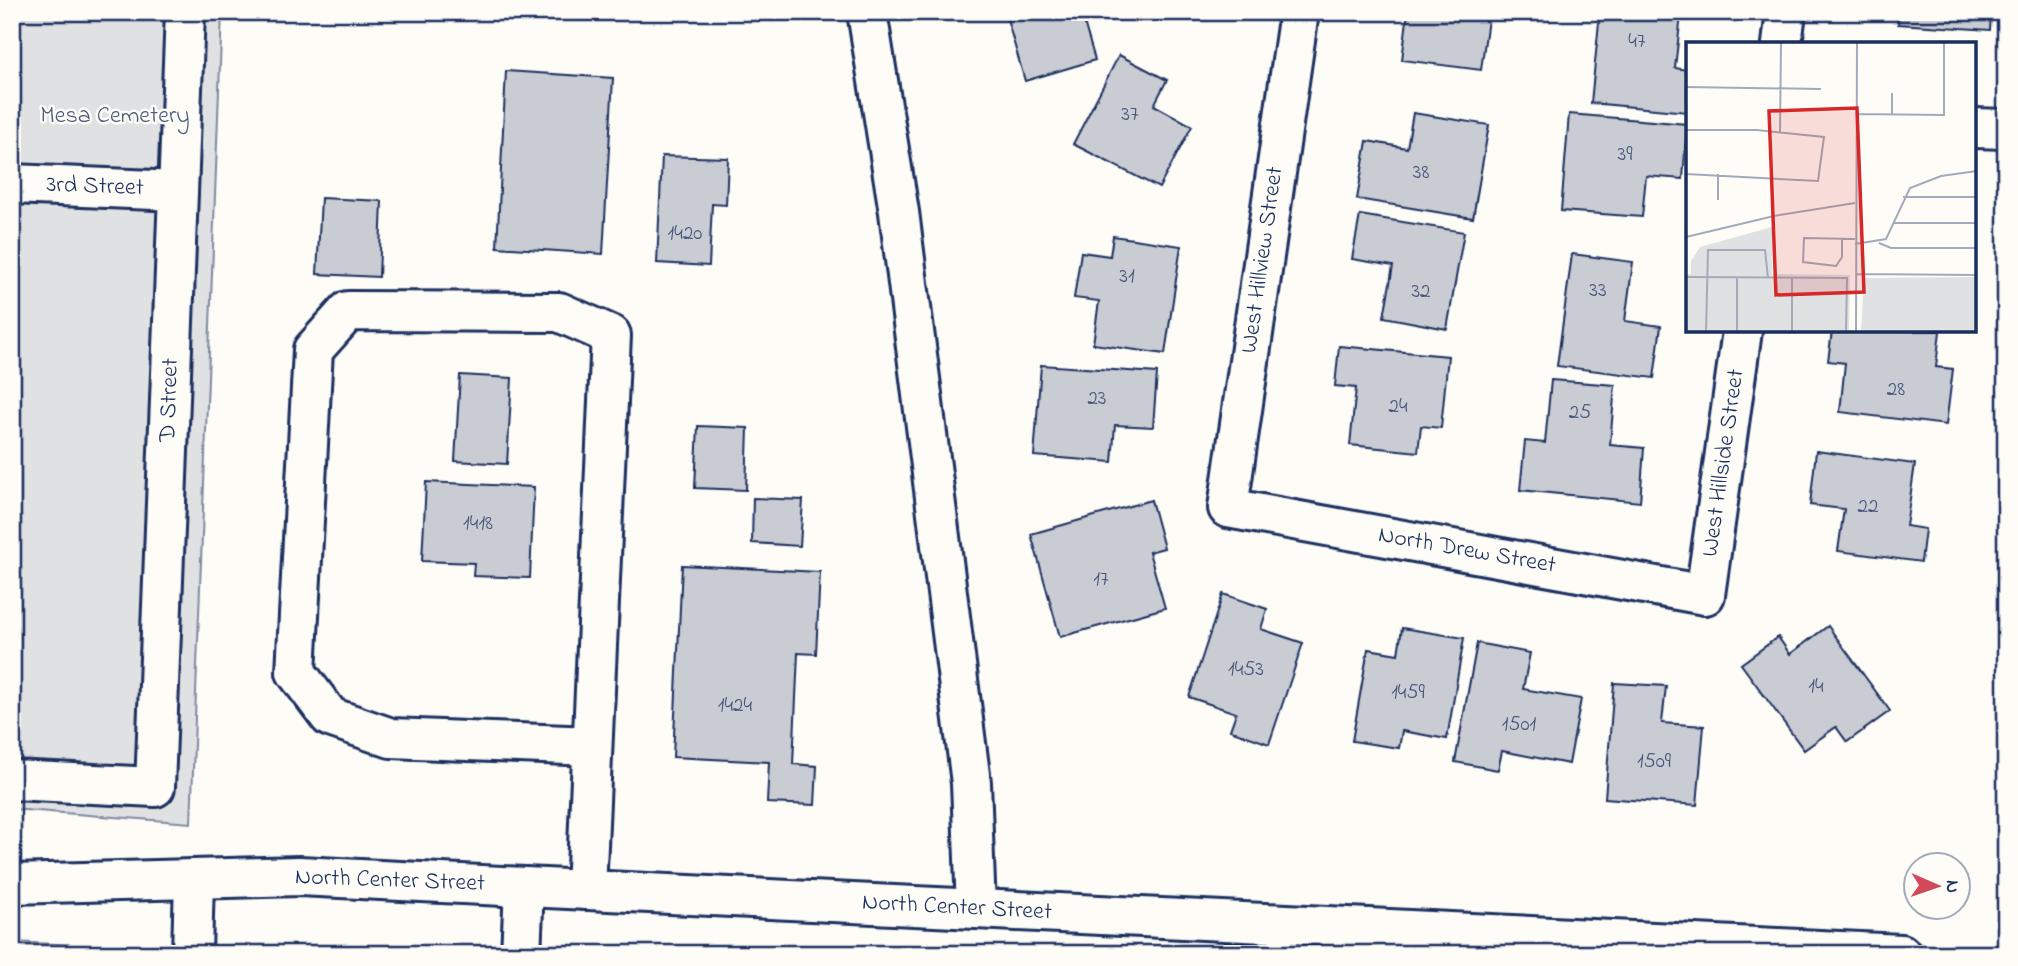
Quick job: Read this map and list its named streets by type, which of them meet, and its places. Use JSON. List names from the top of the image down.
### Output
{
  "streets": {
    "street": [
      "3rd Street",
      "West Hillview Street",
      "D Street",
      "West Hillside Street",
      "North Drew Street",
      "North Center Street"
    ]
  },
  "crossings": [
    ["3rd Street", "D Street"],
    ["West Hillview Street", "North Drew Street"],
    ["West Hillside Street", "North Drew Street"]
  ],
  "parks": ["Mesa Cemetery"],
  "house_numbers": [
    "47",
    "37",
    "39",
    "38",
    "1420",
    "31",
    "33",
    "32",
    "28",
    "23",
    "24",
    "25",
    "22",
    "1418",
    "17",
    "1453",
    "14",
    "1459",
    "1424",
    "1501",
    "1509"
  ],
  "north": "right"
}
